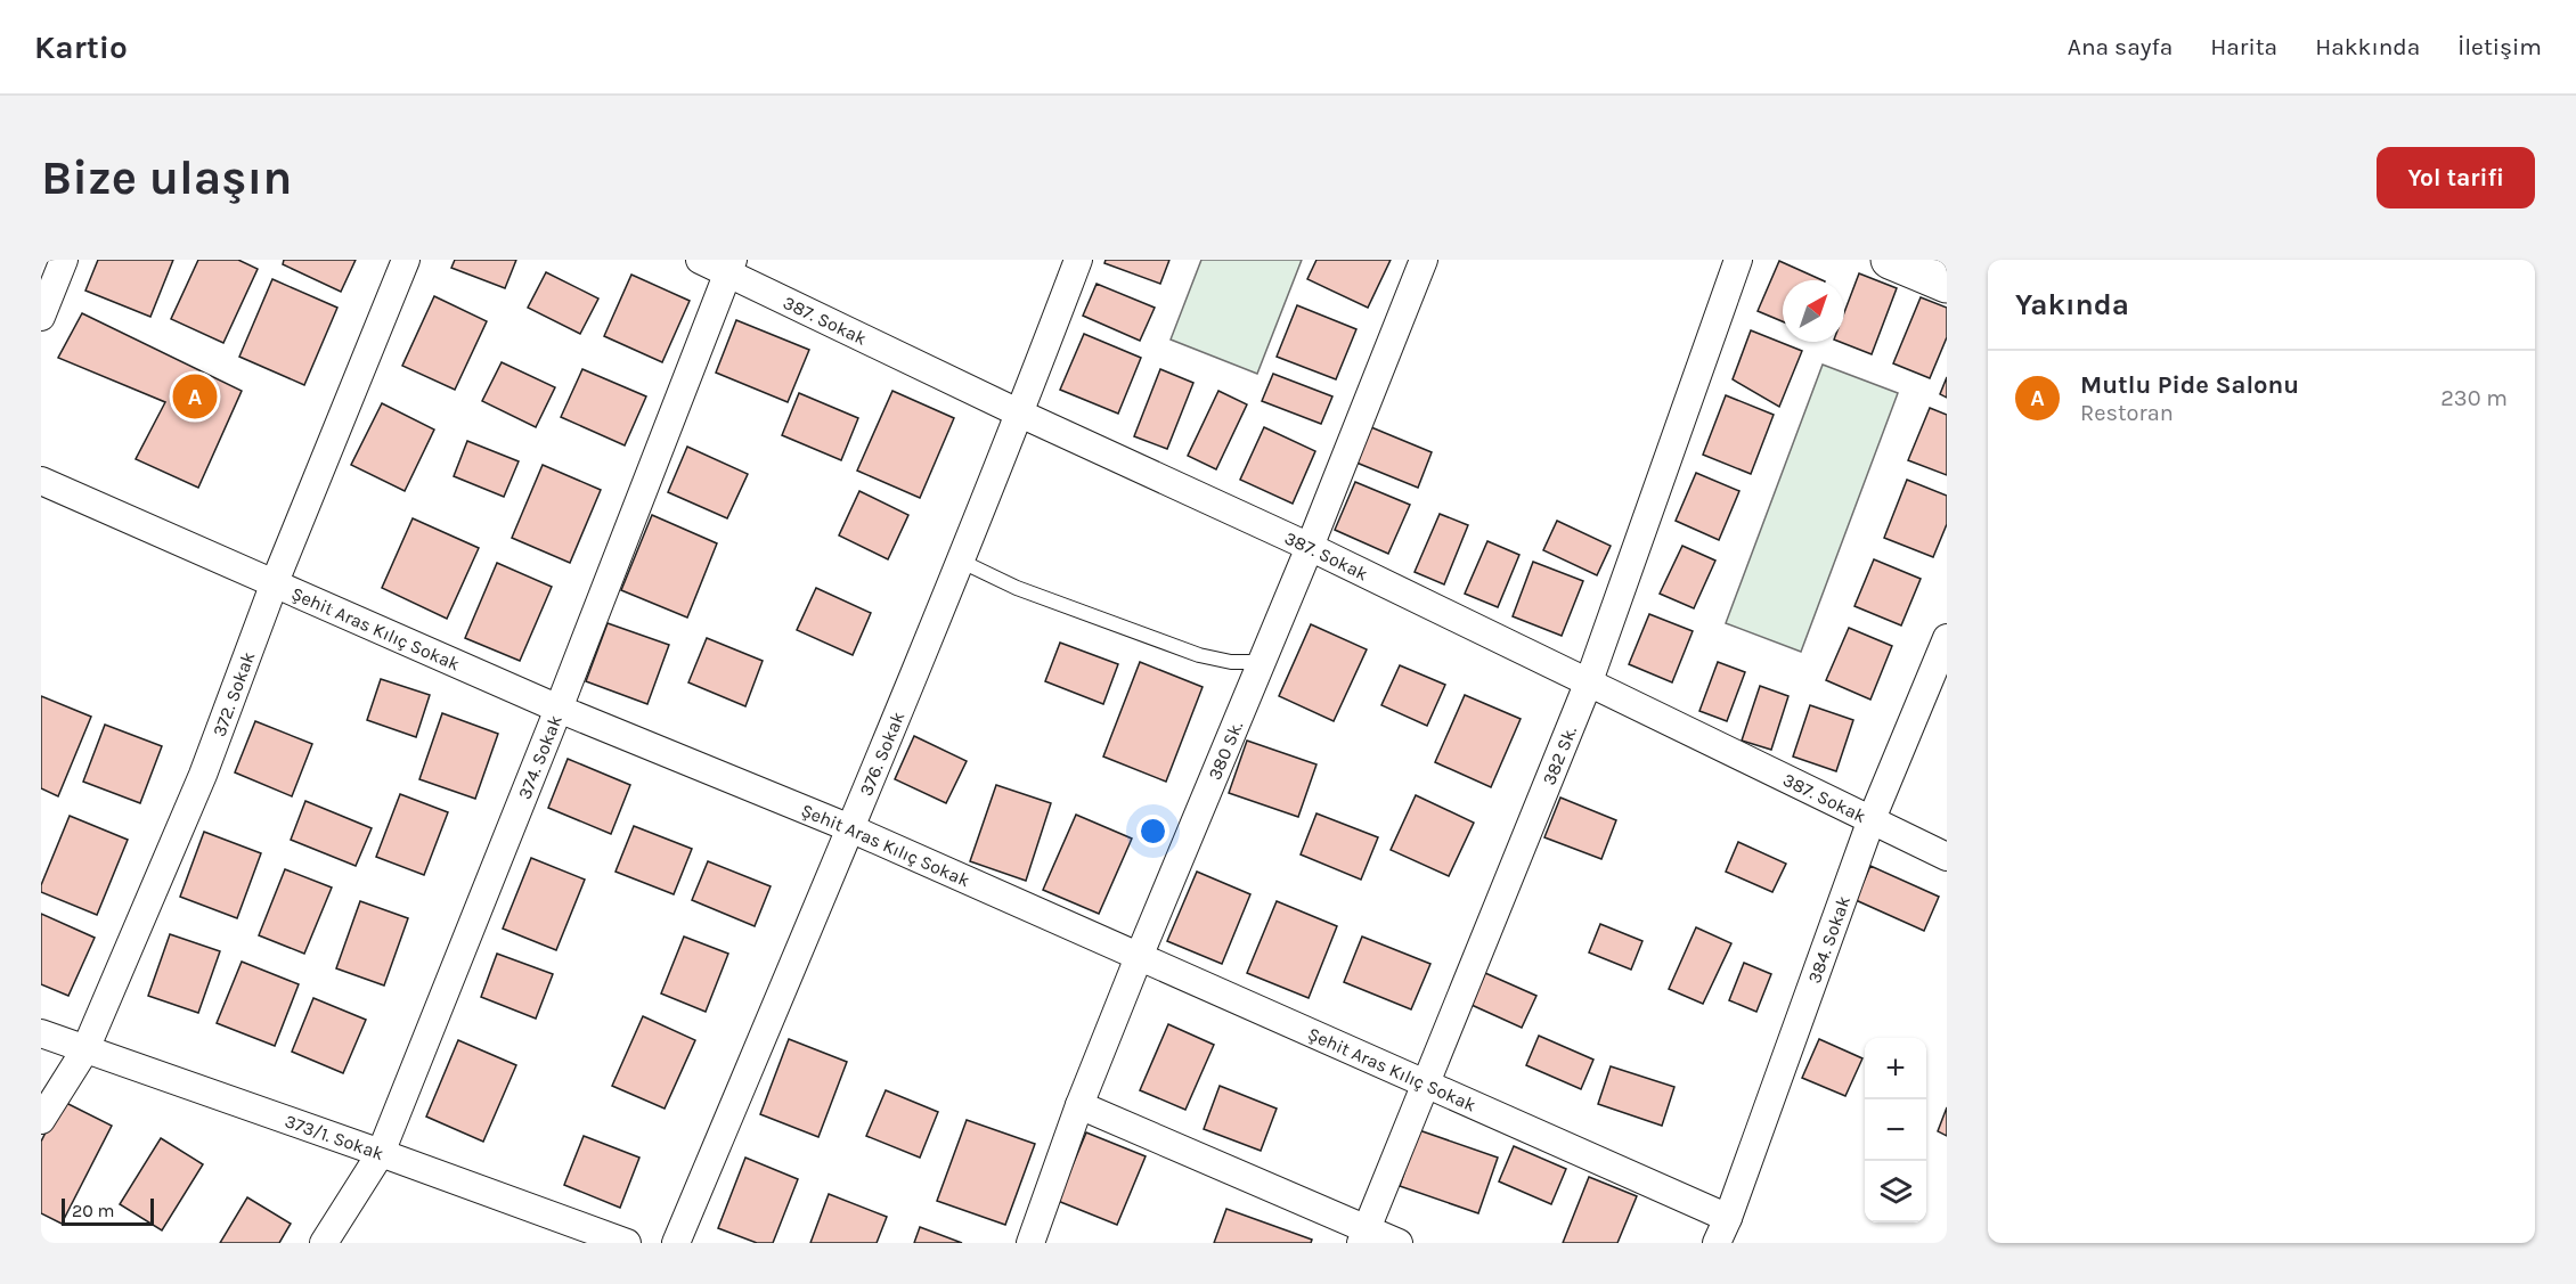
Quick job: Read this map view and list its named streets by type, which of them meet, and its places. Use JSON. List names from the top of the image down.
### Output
{
  "streets": {
    "street": [
      "387. Sokak",
      "Şehit Aras Kılıç Sokak",
      "372. Sokak",
      "380 Sk.",
      "376. Sokak",
      "382 Sk.",
      "374. Sokak",
      "384. Sokak",
      "373/1. Sokak"
    ]
  },
  "crossings": [
    ["387. Sokak", "380 Sk."],
    ["387. Sokak", "376. Sokak"],
    ["387. Sokak", "382 Sk."],
    ["387. Sokak", "374. Sokak"],
    ["387. Sokak", "384. Sokak"],
    ["Şehit Aras Kılıç Sokak", "372. Sokak"],
    ["Şehit Aras Kılıç Sokak", "380 Sk."],
    ["Şehit Aras Kılıç Sokak", "376. Sokak"],
    ["Şehit Aras Kılıç Sokak", "382 Sk."],
    ["Şehit Aras Kılıç Sokak", "374. Sokak"],
    ["Şehit Aras Kılıç Sokak", "384. Sokak"],
    ["372. Sokak", "373/1. Sokak"],
    ["374. Sokak", "373/1. Sokak"]
  ],
  "scale_bar": "20 m",
  "north": "top right",
  "page": {
    "header": "Kartio",
    "nav": [
      "Ana sayfa",
      "Harita",
      "Hakkında",
      "İletişim"
    ],
    "buttons": "Yol tarifi",
    "title": "Bize ulaşın",
    "heading": "Yakında",
    "list": [
      {
        "mark": "A",
        "name": "Mutlu Pide Salonu",
        "note": "Restoran",
        "value": "230 m"
      }
    ],
    "pins": "A",
    "map_buttons": ["+", "−"],
    "scale": "20 m"
  }
}
